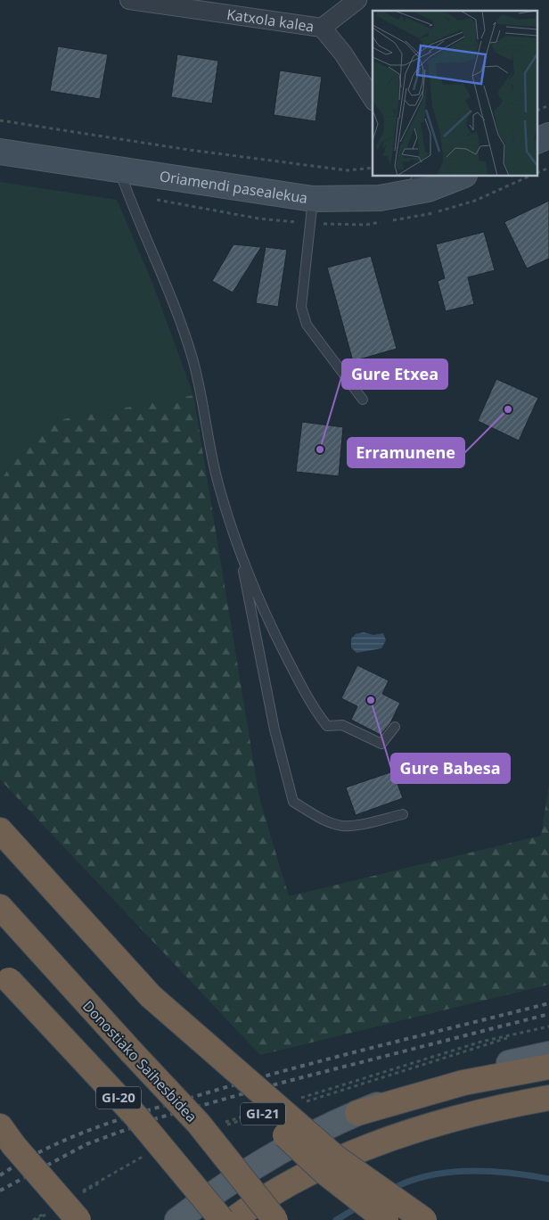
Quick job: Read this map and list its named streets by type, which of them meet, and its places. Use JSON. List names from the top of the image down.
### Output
{
  "streets": {
    "highway": ["Donostiako Saihesbidea", "GI-20", "GI-21"],
    "street": ["Katxola kalea", "Oriamendi pasealekua"]
  },
  "places": ["Erramunene", "Gure Etxea", "Gure Babesa"]
}
